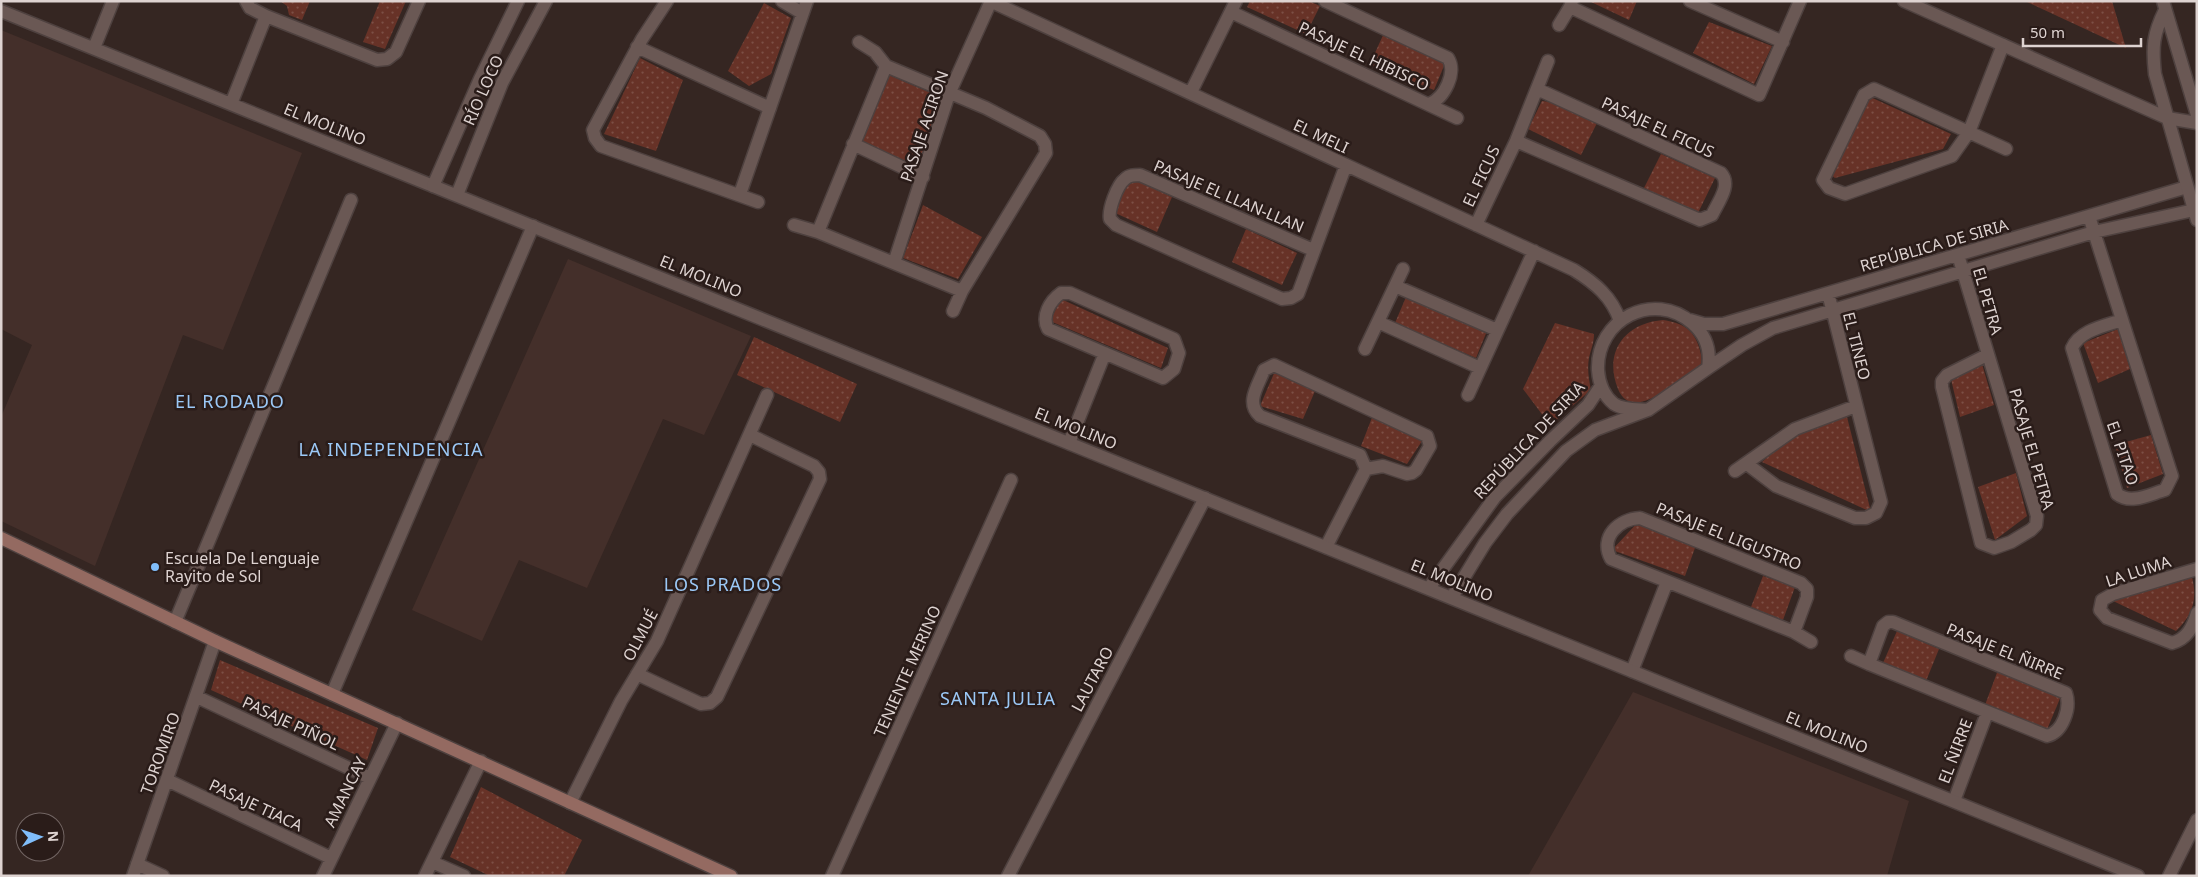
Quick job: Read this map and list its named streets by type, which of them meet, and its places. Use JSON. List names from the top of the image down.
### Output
{
  "streets": {
    "street": [
      "PASAJE EL HIBISCO",
      "RÍO LOCO",
      "EL MOLINO",
      "PASAJE ACIRON",
      "PASAJE EL FICUS",
      "EL MELI",
      "EL FICUS",
      "PASAJE EL LLAN-LLAN",
      "REPÚBLICA DE SIRIA",
      "EL PETRA",
      "EL TINEO",
      "PASAJE EL PETRA",
      "EL PITAO",
      "PASAJE EL LIGUSTRO",
      "LA LUMA",
      "OLMUÉ",
      "PASAJE EL ÑIRRE",
      "TENIENTE MERINO",
      "LAUTARO",
      "PASAJE PIÑOL",
      "EL ÑIRRE",
      "TOROMIRO",
      "AMANCAY",
      "PASAJE TIACA"
    ]
  },
  "crossings": [
    ["RÍO LOCO", "EL MOLINO"],
    ["EL MOLINO", "REPÚBLICA DE SIRIA"],
    ["EL MOLINO", "LAUTARO"],
    ["EL MOLINO", "EL ÑIRRE"],
    ["PASAJE ACIRON", "EL MELI"],
    ["PASAJE EL FICUS", "EL FICUS"],
    ["EL MELI", "EL FICUS"],
    ["EL MELI", "REPÚBLICA DE SIRIA"],
    ["REPÚBLICA DE SIRIA", "EL PETRA"],
    ["REPÚBLICA DE SIRIA", "EL TINEO"],
    ["REPÚBLICA DE SIRIA", "EL PITAO"],
    ["EL PETRA", "PASAJE EL PETRA"],
    ["PASAJE EL ÑIRRE", "EL ÑIRRE"],
    ["PASAJE PIÑOL", "TOROMIRO"],
    ["PASAJE PIÑOL", "AMANCAY"],
    ["TOROMIRO", "PASAJE TIACA"],
    ["AMANCAY", "PASAJE TIACA"]
  ],
  "districts": [
    "EL RODADO",
    "LA INDEPENDENCIA",
    "LOS PRADOS",
    "SANTA JULIA"
  ],
  "places": ["Escuela De Lenguaje Rayito de Sol"],
  "scale_bar": "50 m",
  "north": "right"
}
